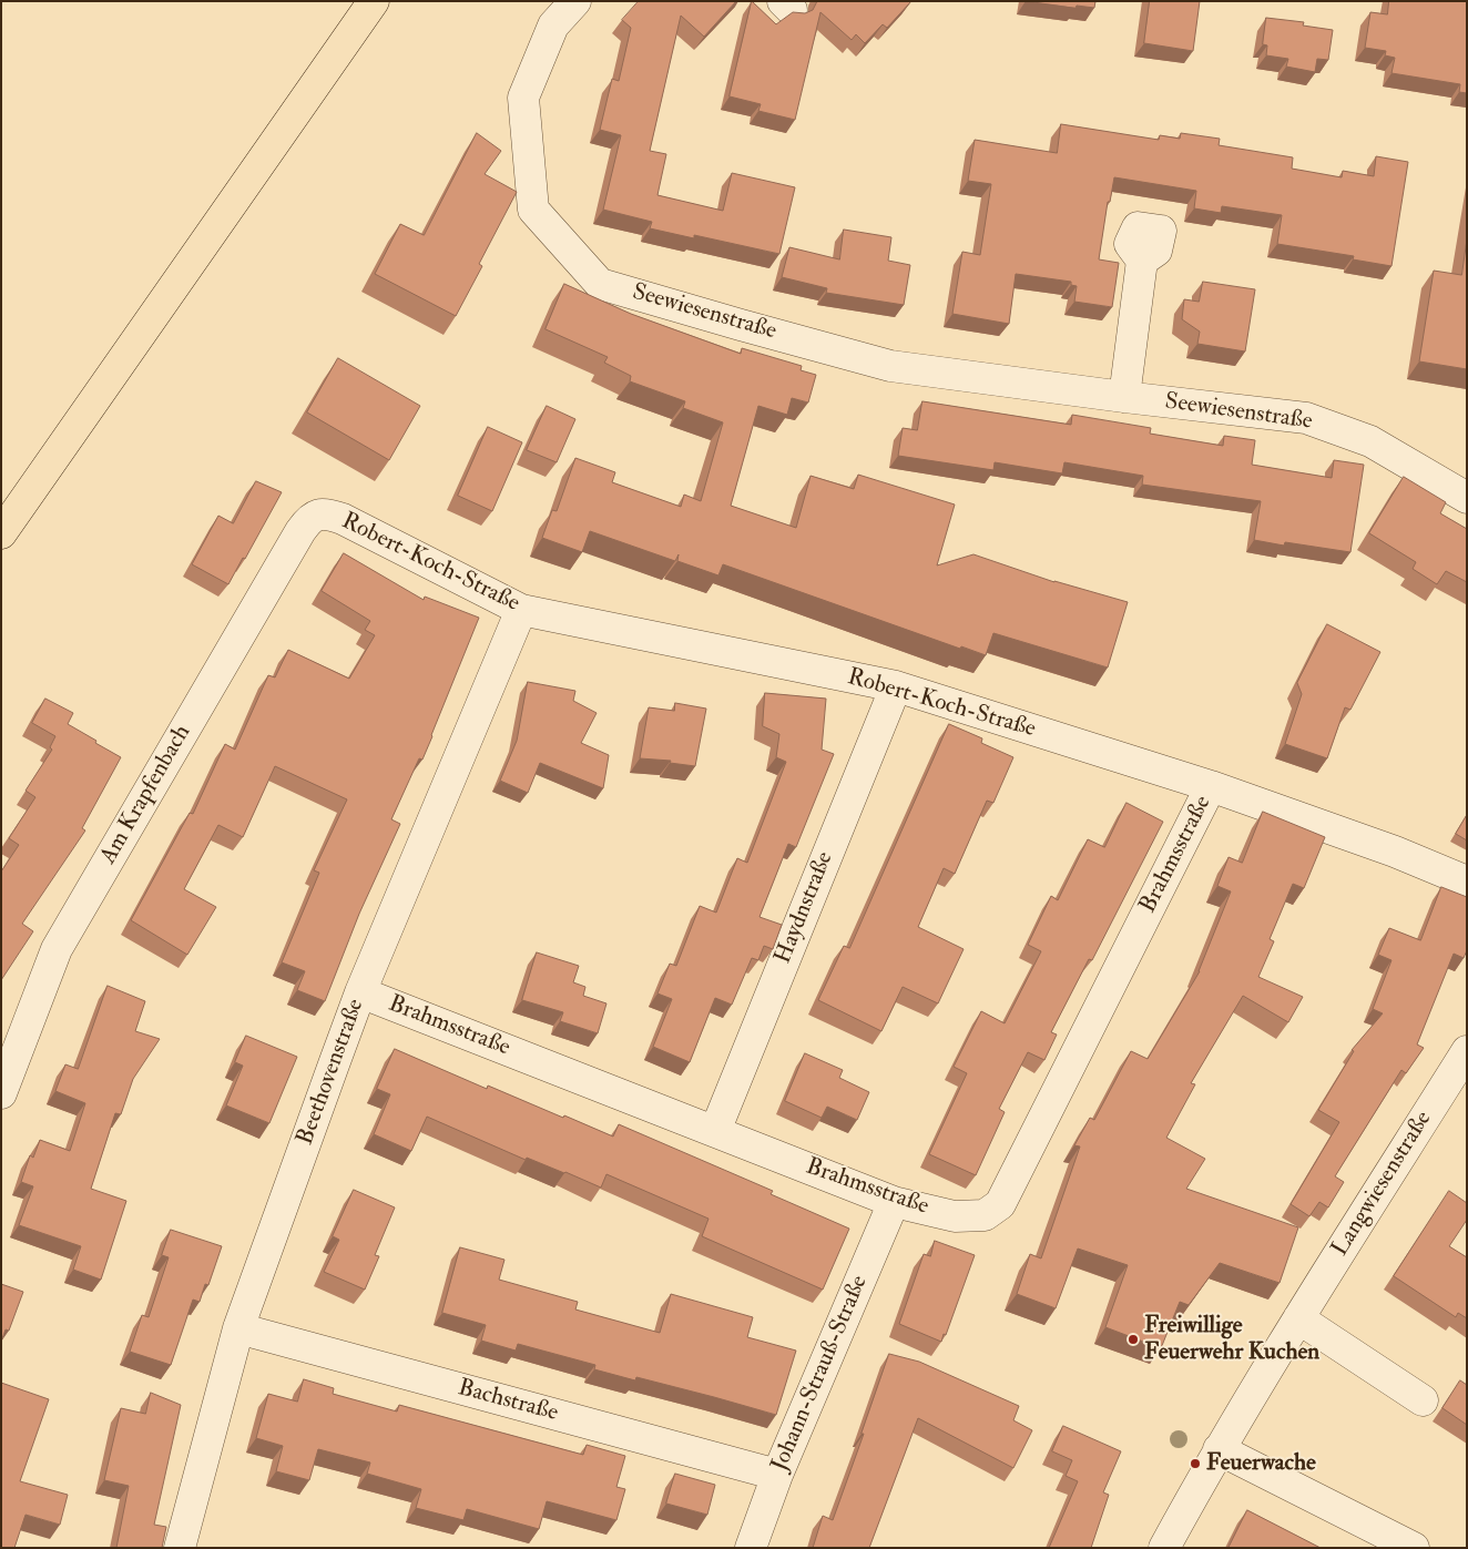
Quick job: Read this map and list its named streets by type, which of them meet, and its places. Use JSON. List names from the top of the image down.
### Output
{
  "streets": {
    "street": [
      "Seewiesenstraße",
      "Robert-Koch-Straße",
      "Am Krapfenbach",
      "Brahmsstraße",
      "Haydnstraße",
      "Beethovenstraße",
      "Langwiesenstraße",
      "Johann-Strauß-Straße",
      "Bachstraße"
    ]
  },
  "crossings": [
    ["Robert-Koch-Straße", "Am Krapfenbach"],
    ["Robert-Koch-Straße", "Brahmsstraße"],
    ["Robert-Koch-Straße", "Haydnstraße"],
    ["Robert-Koch-Straße", "Beethovenstraße"],
    ["Brahmsstraße", "Haydnstraße"],
    ["Brahmsstraße", "Beethovenstraße"],
    ["Brahmsstraße", "Johann-Strauß-Straße"],
    ["Beethovenstraße", "Bachstraße"],
    ["Johann-Strauß-Straße", "Bachstraße"]
  ],
  "places": ["Freiwillige Feuerwehr Kuchen", "Feuerwache"]
}
